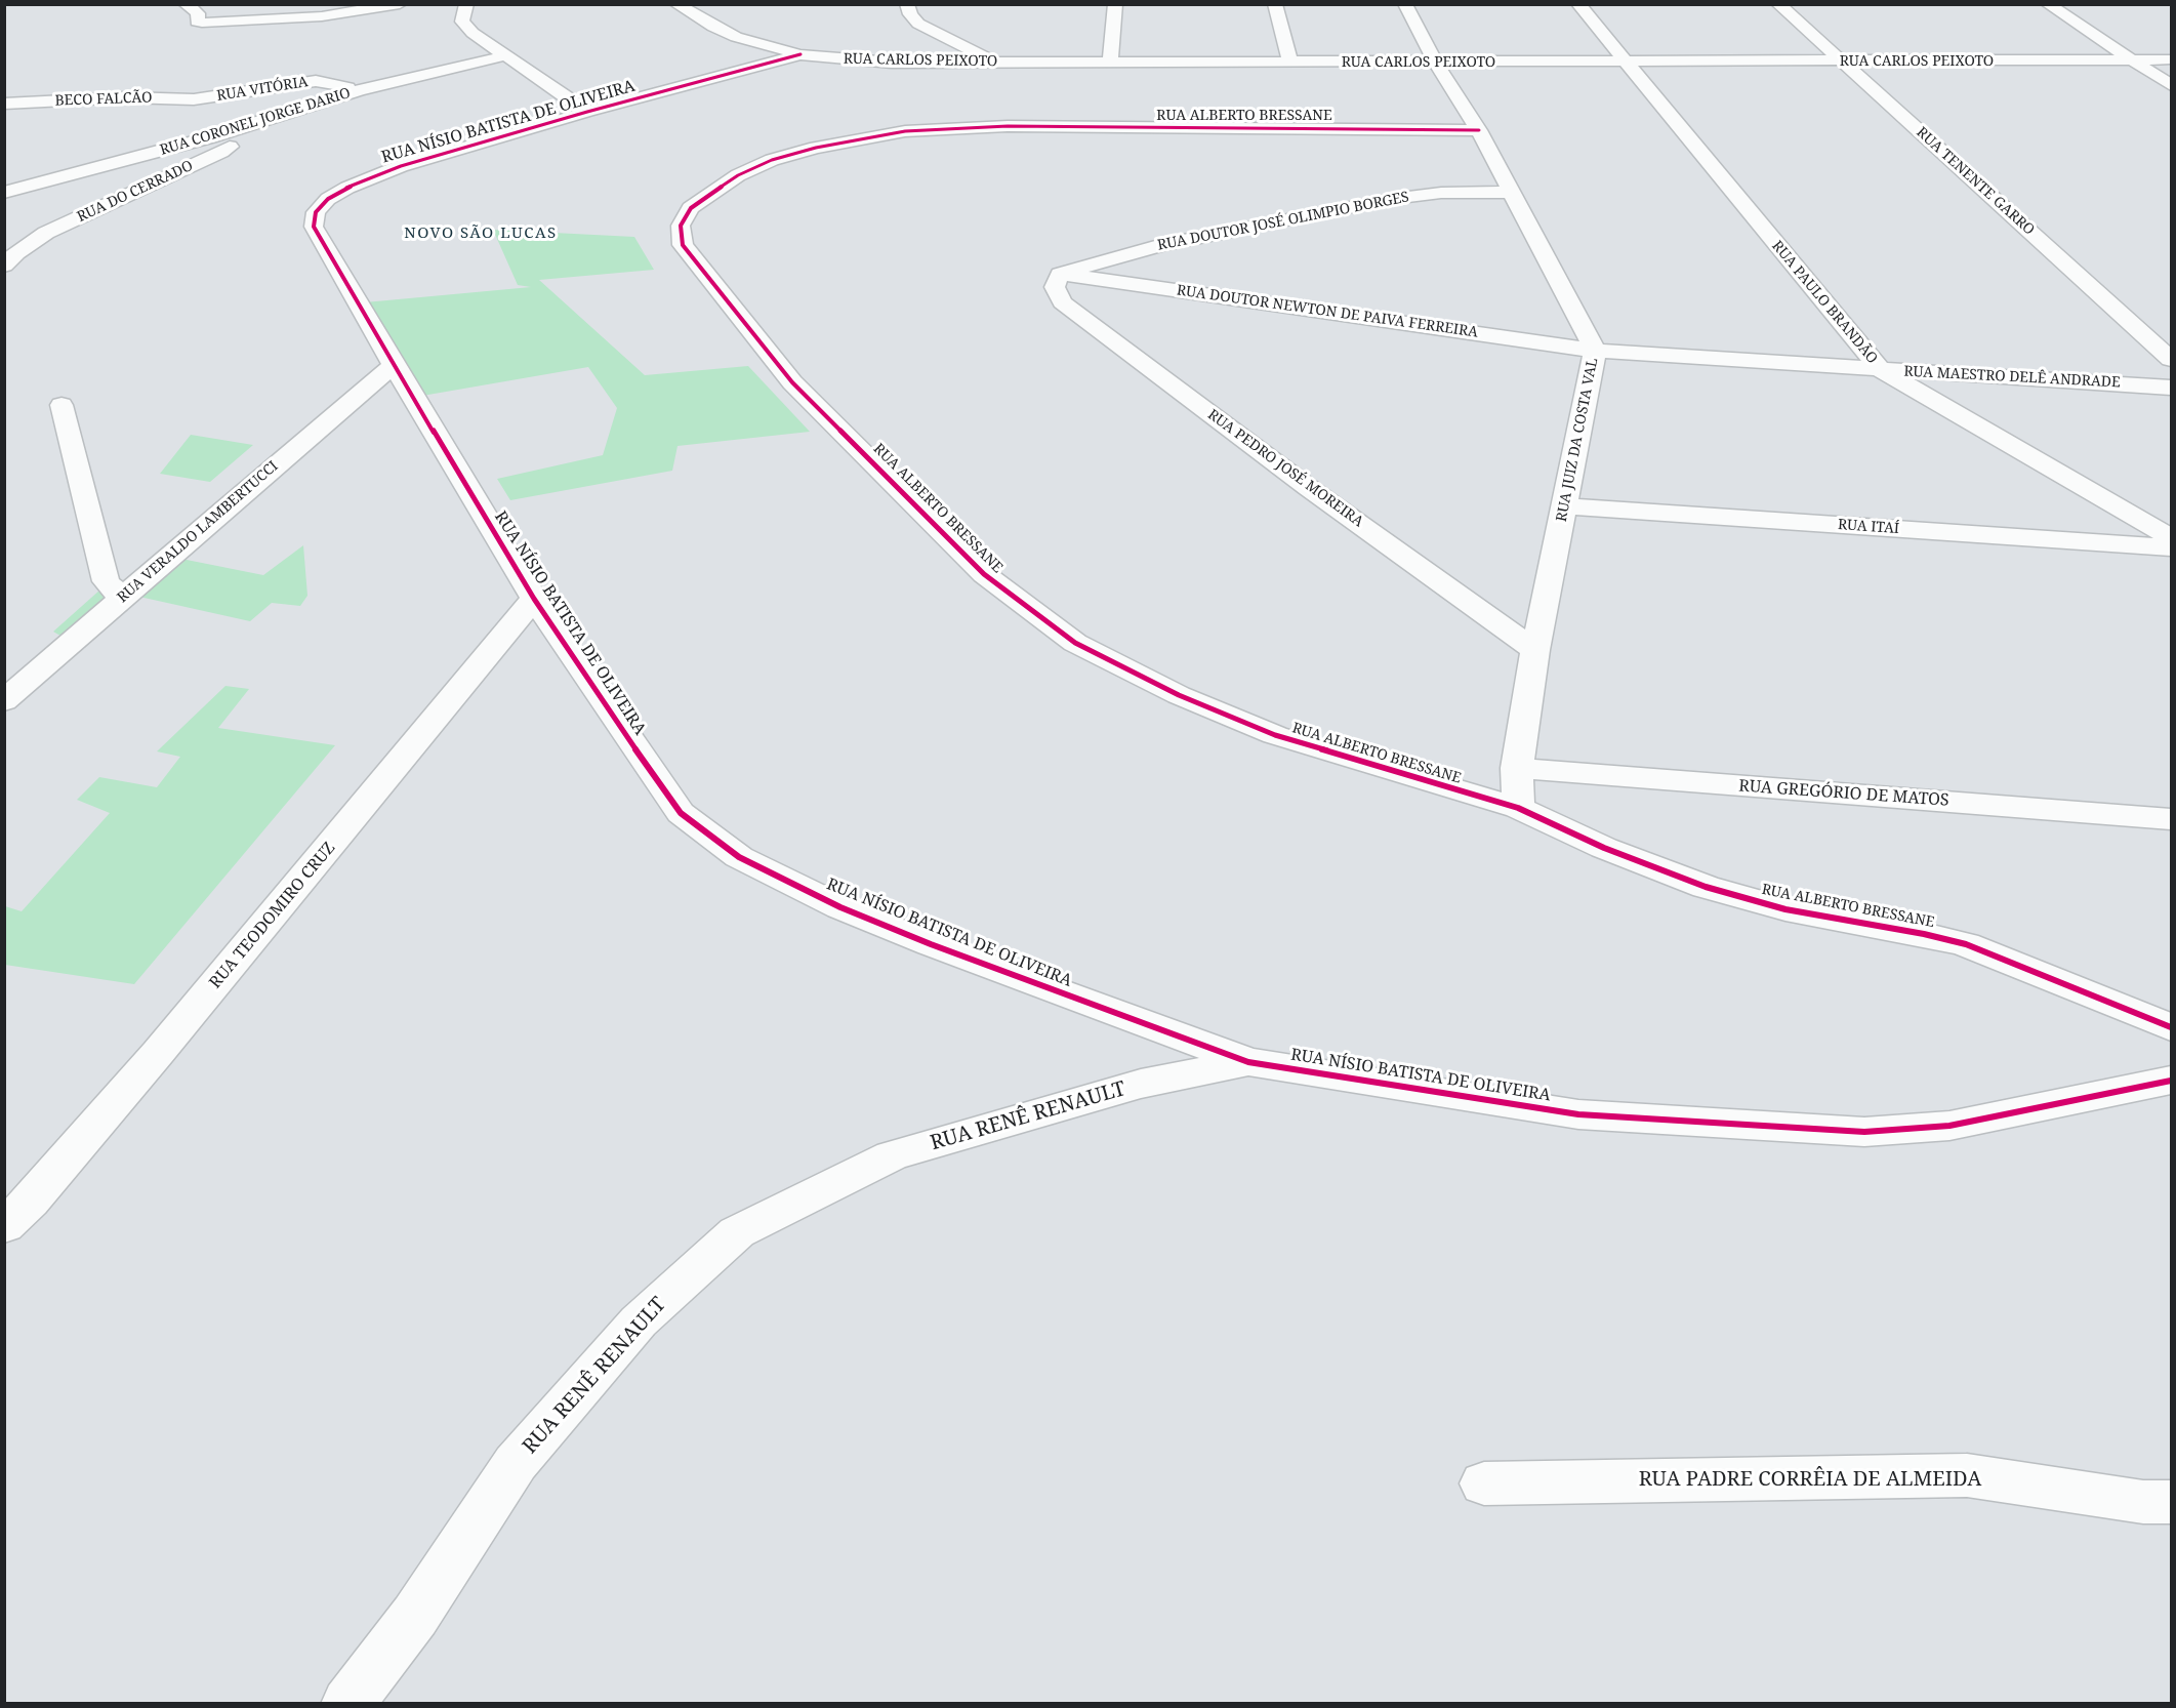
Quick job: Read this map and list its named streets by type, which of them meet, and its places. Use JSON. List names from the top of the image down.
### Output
{
  "streets": {
    "street": [
      "RUA CARLOS PEIXOTO",
      "RUA VITÓRIA",
      "BECO FALCÃO",
      "RUA ALBERTO BRESSANE",
      "RUA CORONEL JORGE DARIO",
      "RUA NÍSIO BATISTA DE OLIVEIRA",
      "RUA TENENTE GARRO",
      "RUA DO CERRADO",
      "RUA DOUTOR JOSÉ OLIMPIO BORGES",
      "RUA PAULO BRANDÃO",
      "RUA DOUTOR NEWTON DE PAIVA FERREIRA",
      "RUA MAESTRO DELÊ ANDRADE",
      "RUA JUIZ DA COSTA VAL",
      "RUA PEDRO JOSÉ MOREIRA",
      "RUA ITAÍ",
      "RUA VERALDO LAMBERTUCCI",
      "RUA GREGÓRIO DE MATOS",
      "RUA TEODOMIRO CRUZ",
      "RUA RENÊ RENAULT",
      "RUA PADRE CORRÊIA DE ALMEIDA"
    ]
  },
  "crossings": [
    ["RUA CARLOS PEIXOTO", "RUA NÍSIO BATISTA DE OLIVEIRA"],
    ["RUA CARLOS PEIXOTO", "RUA TENENTE GARRO"],
    ["RUA CARLOS PEIXOTO", "RUA PAULO BRANDÃO"],
    ["RUA CARLOS PEIXOTO", "RUA JUIZ DA COSTA VAL"],
    ["RUA VITÓRIA", "BECO FALCÃO"],
    ["RUA VITÓRIA", "RUA CORONEL JORGE DARIO"],
    ["RUA ALBERTO BRESSANE", "RUA JUIZ DA COSTA VAL"],
    ["RUA CORONEL JORGE DARIO", "RUA DO CERRADO"],
    ["RUA NÍSIO BATISTA DE OLIVEIRA", "RUA VERALDO LAMBERTUCCI"],
    ["RUA NÍSIO BATISTA DE OLIVEIRA", "RUA TEODOMIRO CRUZ"],
    ["RUA NÍSIO BATISTA DE OLIVEIRA", "RUA RENÊ RENAULT"],
    ["RUA DOUTOR JOSÉ OLIMPIO BORGES", "RUA DOUTOR NEWTON DE PAIVA FERREIRA"],
    ["RUA DOUTOR JOSÉ OLIMPIO BORGES", "RUA JUIZ DA COSTA VAL"],
    ["RUA DOUTOR JOSÉ OLIMPIO BORGES", "RUA PEDRO JOSÉ MOREIRA"],
    ["RUA PAULO BRANDÃO", "RUA MAESTRO DELÊ ANDRADE"],
    ["RUA DOUTOR NEWTON DE PAIVA FERREIRA", "RUA MAESTRO DELÊ ANDRADE"],
    ["RUA DOUTOR NEWTON DE PAIVA FERREIRA", "RUA JUIZ DA COSTA VAL"],
    ["RUA DOUTOR NEWTON DE PAIVA FERREIRA", "RUA PEDRO JOSÉ MOREIRA"],
    ["RUA MAESTRO DELÊ ANDRADE", "RUA JUIZ DA COSTA VAL"],
    ["RUA JUIZ DA COSTA VAL", "RUA PEDRO JOSÉ MOREIRA"],
    ["RUA JUIZ DA COSTA VAL", "RUA ITAÍ"],
    ["RUA JUIZ DA COSTA VAL", "RUA GREGÓRIO DE MATOS"]
  ],
  "districts": ["NOVO SÃO LUCAS"]
}
